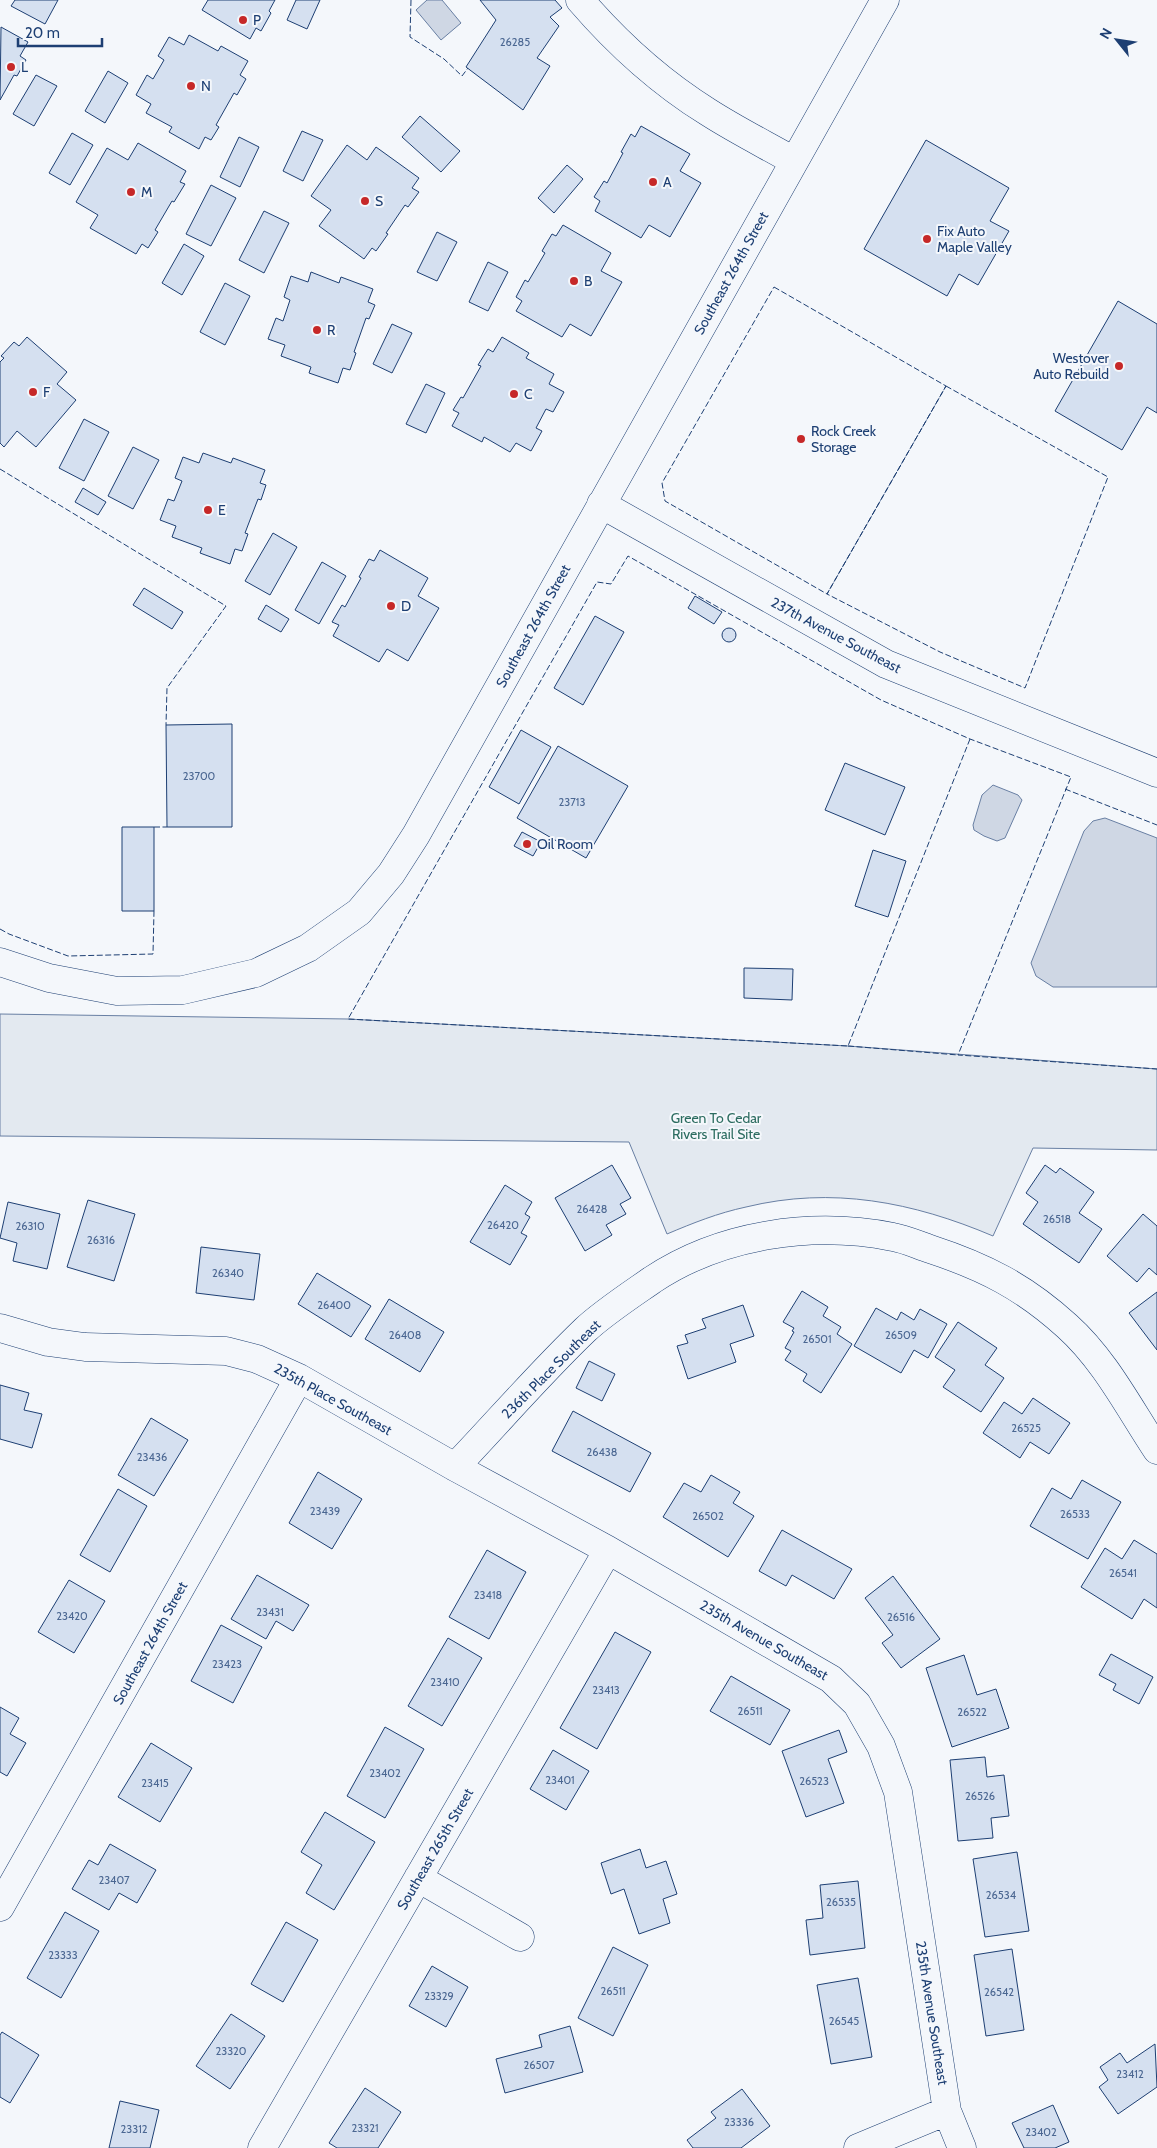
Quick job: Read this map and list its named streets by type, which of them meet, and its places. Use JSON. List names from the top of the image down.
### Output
{
  "streets": {
    "street": [
      "Southeast 264th Street",
      "237th Avenue Southeast",
      "236th Place Southeast",
      "235th Place Southeast",
      "235th Avenue Southeast",
      "Southeast 265th Street"
    ]
  },
  "crossings": [
    ["Southeast 264th Street", "237th Avenue Southeast"],
    ["Southeast 264th Street", "235th Place Southeast"],
    ["236th Place Southeast", "235th Place Southeast"],
    ["236th Place Southeast", "235th Avenue Southeast"],
    ["235th Place Southeast", "235th Avenue Southeast"],
    ["235th Avenue Southeast", "Southeast 265th Street"]
  ],
  "parks": ["Green To Cedar Rivers Trail Site"],
  "places": [
    "P",
    "L",
    "N",
    "A",
    "M",
    "S",
    "Fix Auto Maple Valley",
    "B",
    "R",
    "Westover Auto Rebuild",
    "F",
    "C",
    "Rock Creek Storage",
    "E",
    "D",
    "Oil Room"
  ],
  "house_numbers": [
    "26285",
    "23700",
    "23713",
    "26428",
    "26518",
    "26420",
    "26310",
    "26316",
    "26340",
    "26400",
    "26408",
    "26509",
    "26501",
    "26525",
    "26438",
    "23436",
    "23439",
    "26533",
    "26502",
    "26541",
    "23418",
    "23431",
    "23420",
    "26516",
    "23423",
    "23410",
    "23413",
    "26511",
    "26522",
    "23402",
    "23401",
    "26523",
    "23415",
    "26526",
    "23407",
    "26534",
    "26535",
    "23333",
    "26511",
    "26542",
    "23329",
    "26545",
    "23320",
    "26507",
    "23412",
    "23336",
    "23321",
    "23312",
    "23402"
  ],
  "scale_bar": "20 m",
  "north": "top left"
}
